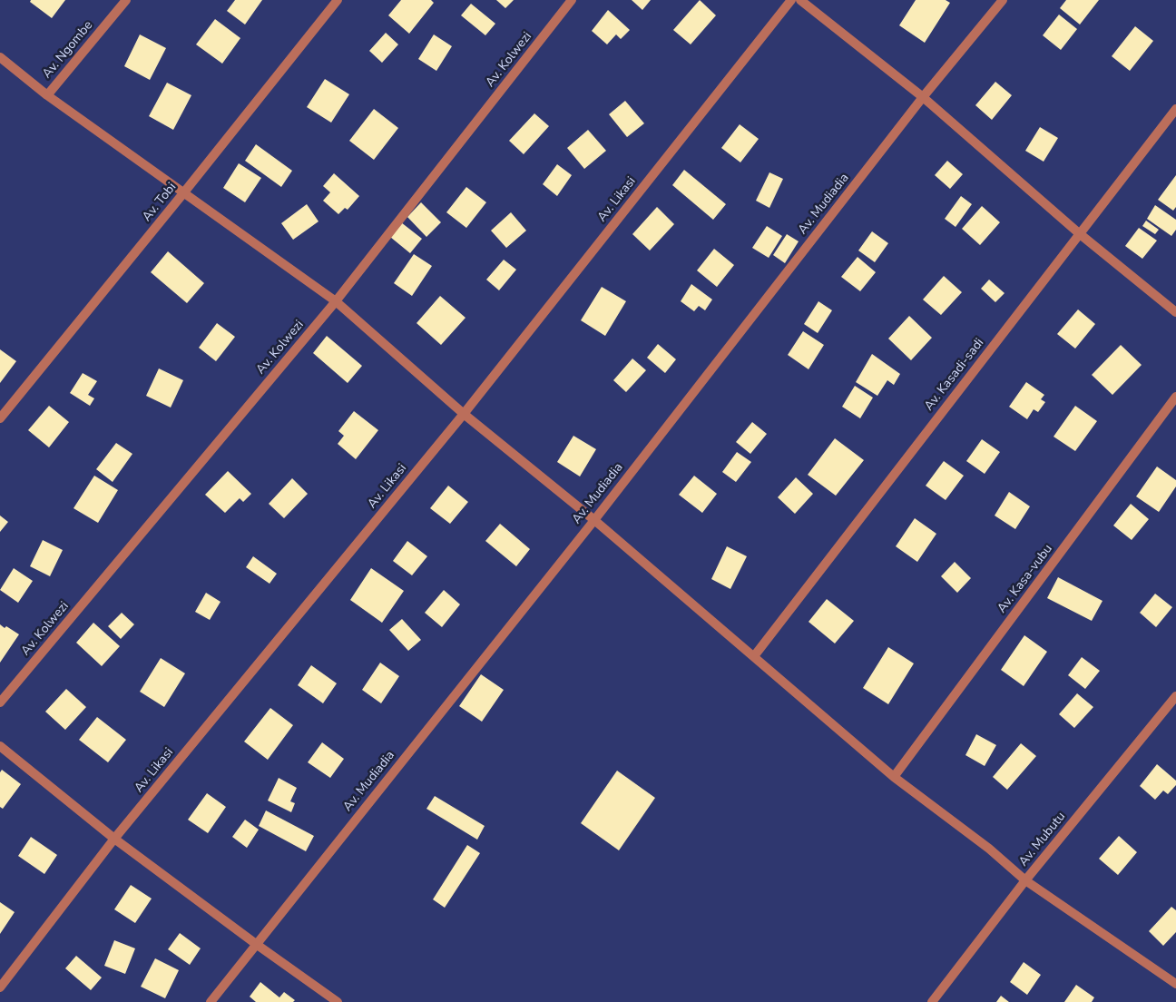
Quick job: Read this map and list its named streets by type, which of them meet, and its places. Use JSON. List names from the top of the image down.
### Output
{
  "streets": {
    "street": [
      "Av. Ngombe",
      "Av. Kolwezi",
      "Av. Likasi",
      "Av. Tobi",
      "Av. Mudiadia",
      "Av. Kasadi-sadi",
      "Av. Kasa-vubu",
      "Av. Mubutu"
    ]
  }
}
